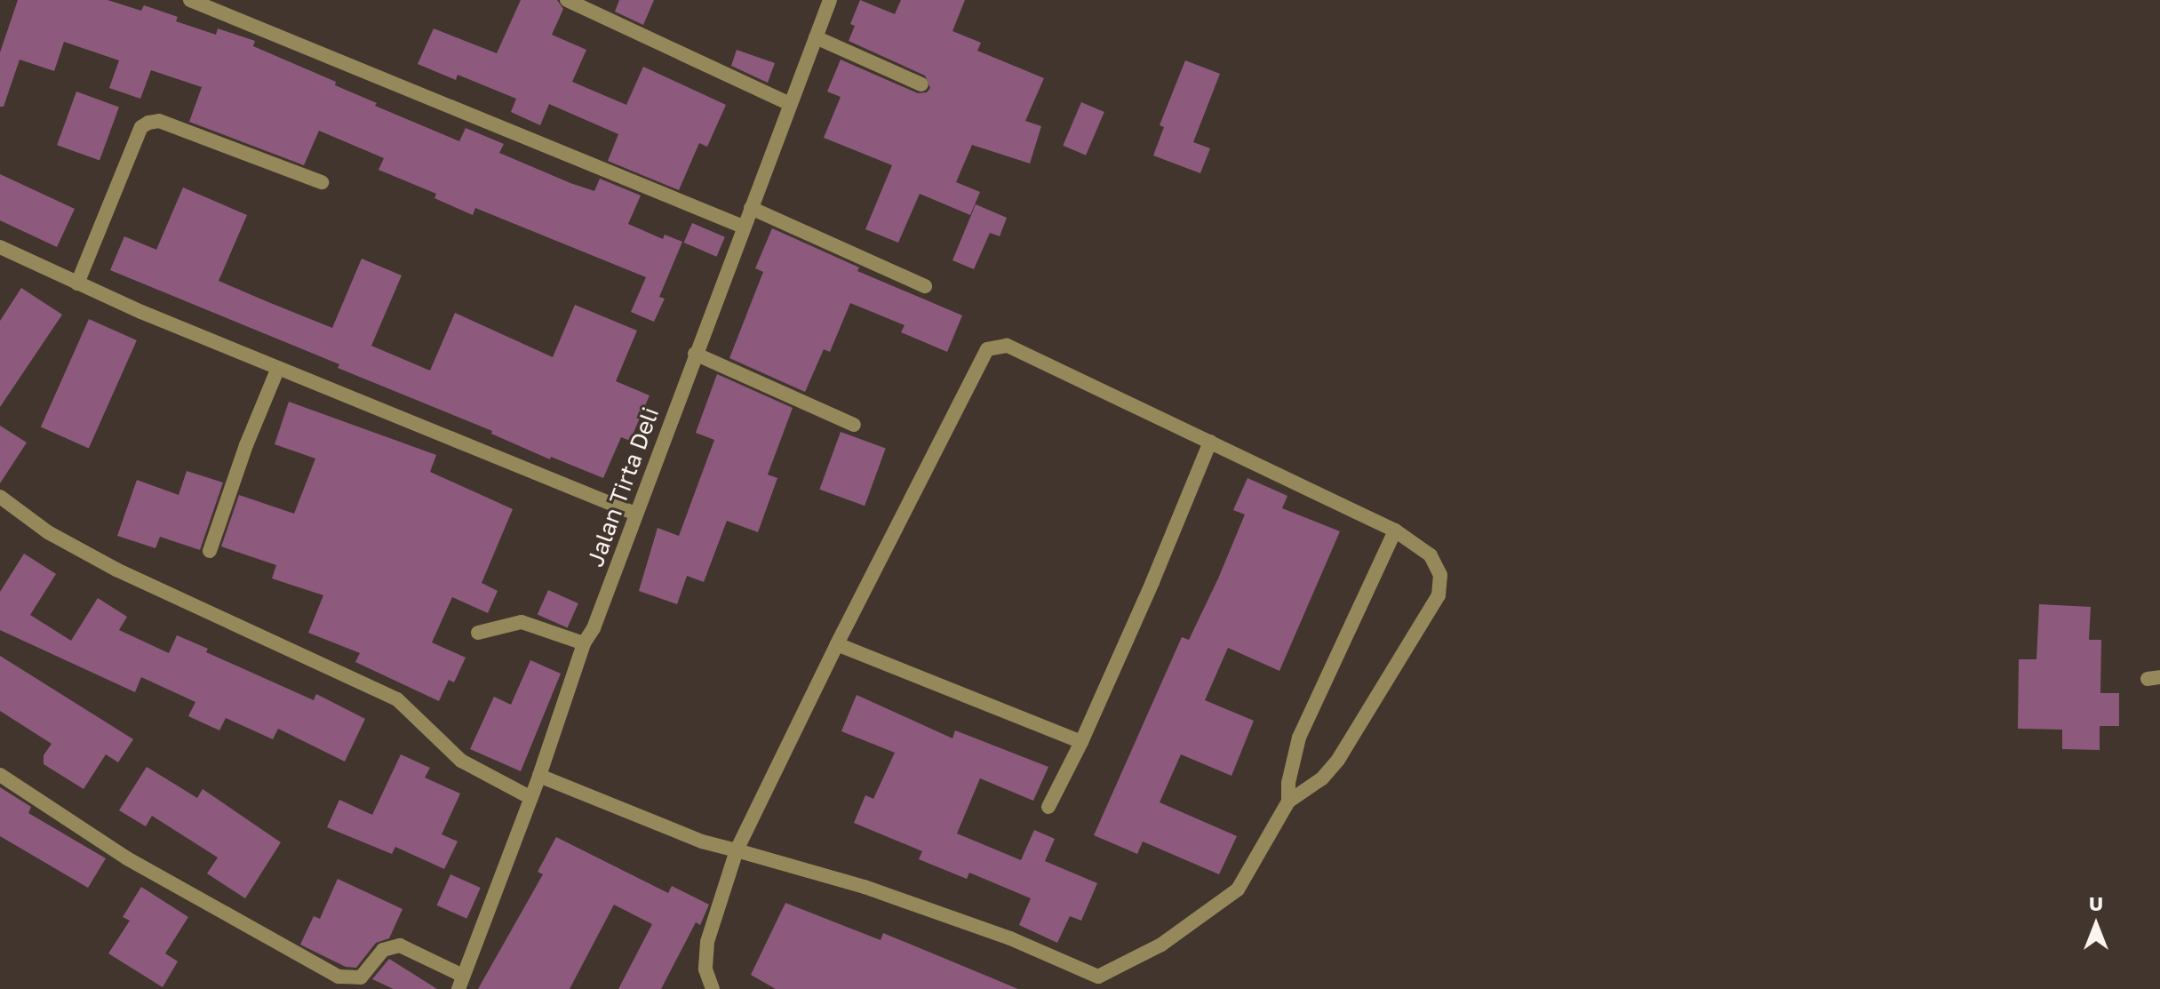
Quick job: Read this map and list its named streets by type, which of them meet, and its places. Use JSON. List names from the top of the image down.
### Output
{
  "streets": {
    "street": ["Jalan Tirta Deli"]
  },
  "north": "top"
}
